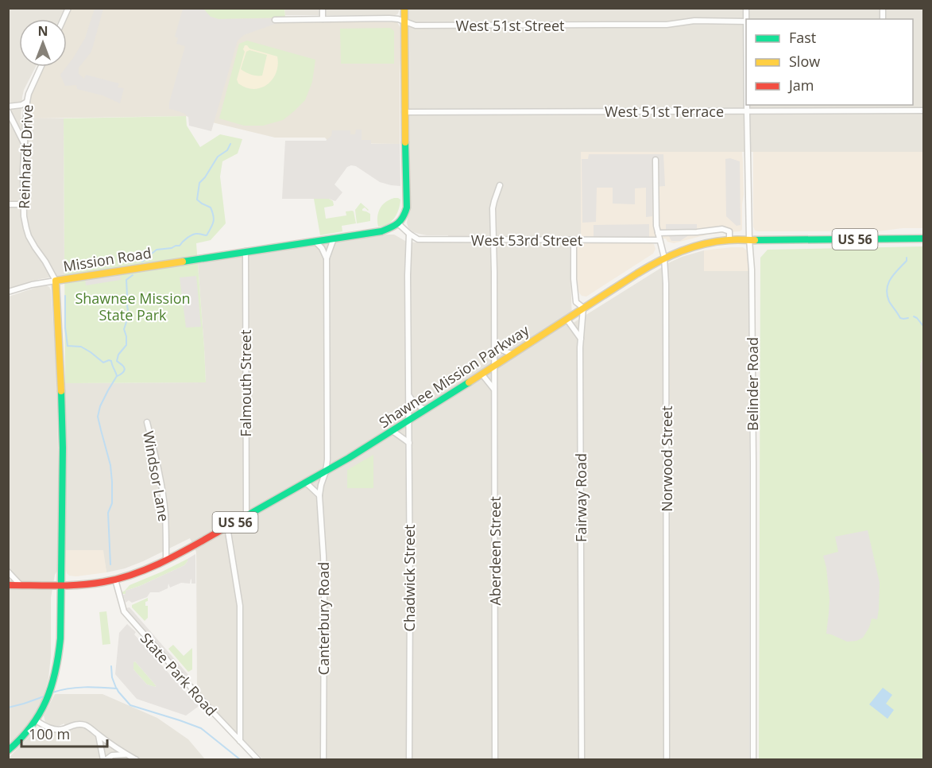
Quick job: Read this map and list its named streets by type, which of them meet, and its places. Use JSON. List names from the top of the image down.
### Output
{
  "streets": {
    "main road": ["US 56", "Mission Road", "Shawnee Mission Parkway"],
    "street": [
      "West 51st Street",
      "West 51st Terrace",
      "Reinhardt Drive",
      "West 53rd Street",
      "Falmouth Street",
      "Belinder Road",
      "Norwood Street",
      "Windsor Lane",
      "Fairway Road",
      "Aberdeen Street",
      "Chadwick Street",
      "Canterbury Road",
      "State Park Road"
    ]
  },
  "crossings": [
    ["West 51st Street", "Belinder Road"],
    ["West 51st Terrace", "Belinder Road"],
    ["Reinhardt Drive", "Mission Road"],
    ["West 53rd Street", "Mission Road"],
    ["West 53rd Street", "Norwood Street"],
    ["West 53rd Street", "Fairway Road"],
    ["West 53rd Street", "Aberdeen Street"],
    ["West 53rd Street", "Chadwick Street"],
    ["Mission Road", "Shawnee Mission Parkway"],
    ["Mission Road", "Falmouth Street"],
    ["Shawnee Mission Parkway", "Falmouth Street"],
    ["Shawnee Mission Parkway", "Belinder Road"],
    ["Shawnee Mission Parkway", "Norwood Street"],
    ["Shawnee Mission Parkway", "Windsor Lane"],
    ["Shawnee Mission Parkway", "Fairway Road"],
    ["Shawnee Mission Parkway", "Aberdeen Street"],
    ["Shawnee Mission Parkway", "Chadwick Street"],
    ["Shawnee Mission Parkway", "Canterbury Road"],
    ["Shawnee Mission Parkway", "State Park Road"]
  ],
  "parks": ["Shawnee Mission State Park"],
  "legend": ["Fast", "Slow", "Jam"],
  "scale_bar": "100 m",
  "north": "top"
}
